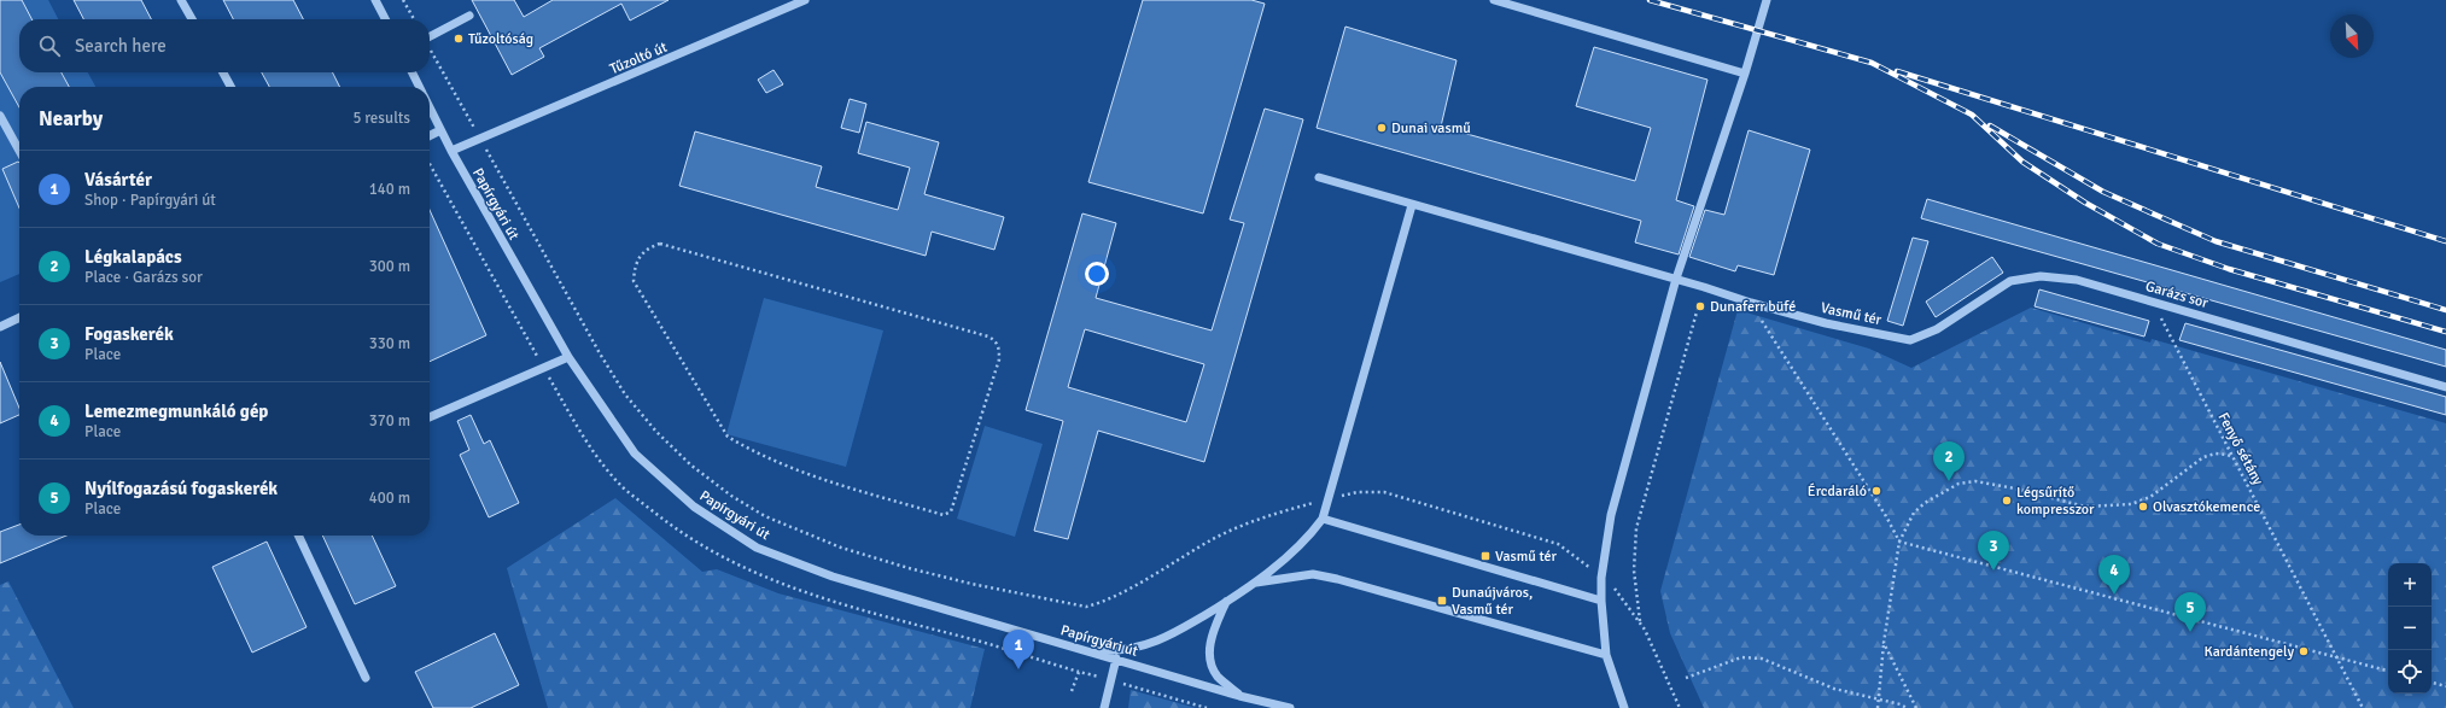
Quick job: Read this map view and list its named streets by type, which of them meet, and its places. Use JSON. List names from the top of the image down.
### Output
{
  "streets": {
    "street": [
      "Tűzoltó út",
      "Papírgyári út",
      "Garázs sor",
      "Vasmű tér"
    ],
    "path": ["Fenyő sétány"]
  },
  "crossings": [
    ["Tűzoltó út", "Papírgyári út"],
    ["Garázs sor", "Vasmű tér"],
    ["Garázs sor", "Fenyő sétány"]
  ],
  "places": {
    "other": [
      "Tűzoltóság",
      "Dunai vasmű",
      "Dunaferr büfé",
      "Ércdaráló",
      "Légsűrítő kompresszor",
      "Olvasztókemence",
      "Kardántengely"
    ],
    "transit": ["Vasmű tér", "Dunaújváros, Vasmű tér"]
  },
  "north": "bottom right",
  "page": {
    "search": "Search here",
    "heading": ["Nearby", "5 results"],
    "list": [
      {
        "mark": "1",
        "name": "Vásártér",
        "note": "Shop · Papírgyári út",
        "value": "140 m"
      },
      {
        "mark": "2",
        "name": "Légkalapács",
        "note": "Place · Garázs sor",
        "value": "300 m"
      },
      {
        "mark": "3",
        "name": "Fogaskerék",
        "note": "Place",
        "value": "330 m"
      },
      {
        "mark": "4",
        "name": "Lemezmegmunkáló gép",
        "note": "Place",
        "value": "370 m"
      },
      {
        "mark": "5",
        "name": "Nyílfogazású fogaskerék",
        "note": "Place",
        "value": "400 m"
      }
    ],
    "pins": [
      "2",
      "3",
      "4",
      "5",
      "1"
    ],
    "map_buttons": ["+", "−"]
  }
}
